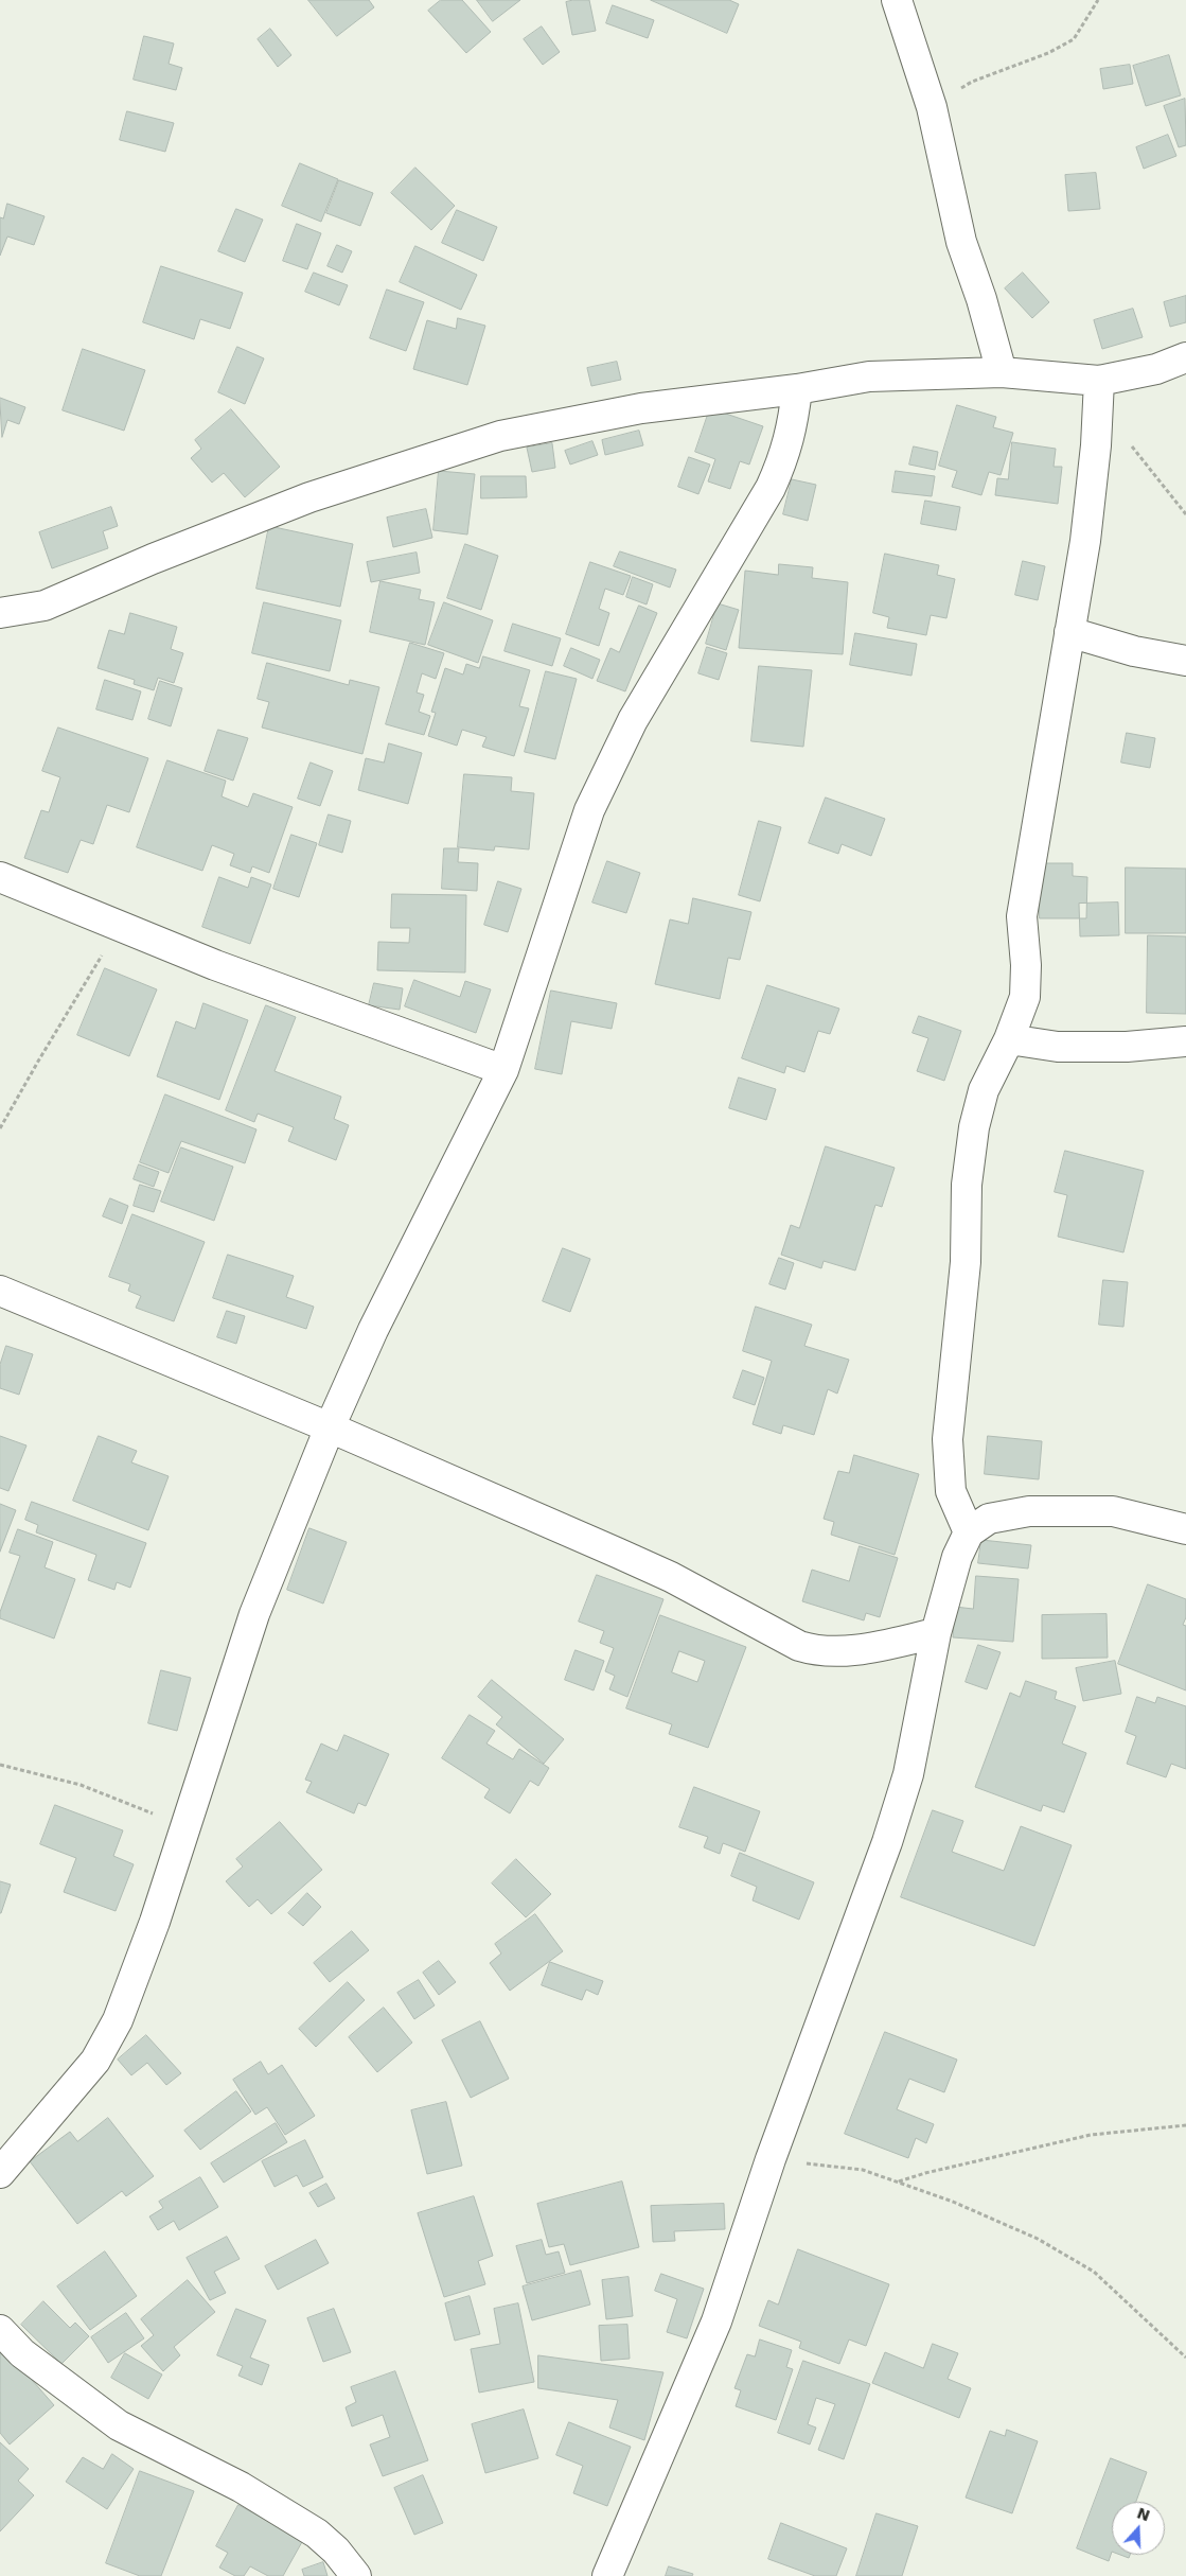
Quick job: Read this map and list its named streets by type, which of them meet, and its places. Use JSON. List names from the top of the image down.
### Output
{
  "north": "top"
}
